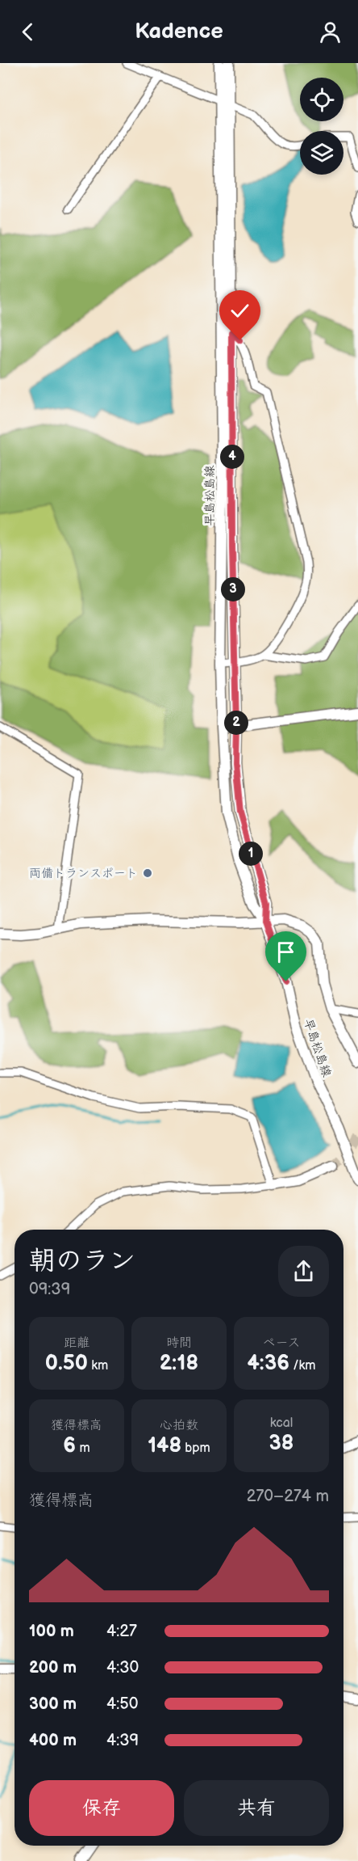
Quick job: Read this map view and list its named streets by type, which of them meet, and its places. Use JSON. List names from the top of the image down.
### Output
{
  "streets": {
    "main road": ["早島松島線"]
  },
  "places": ["両備トランスポート"],
  "page": {
    "header": "Kadence",
    "pins": [
      "4",
      "3",
      "2",
      "1"
    ],
    "heading": ["朝のラン", "09:39"],
    "stats": [
      ["距離", "0.50 km"],
      ["時間", "2:18"],
      ["ペース", "4:36 /km"],
      ["獲得標高", "6 m"],
      ["心拍数", "148 bpm"],
      ["kcal", "38"]
    ],
    "chart": ["獲得標高", "270–274 m"],
    "list": [
      {
        "name": "100 m",
        "note": "4:27"
      },
      {
        "name": "200 m",
        "note": "4:30"
      },
      {
        "name": "300 m",
        "note": "4:50"
      },
      {
        "name": "400 m",
        "note": "4:39"
      }
    ],
    "buttons": ["保存", "共有"]
  }
}
